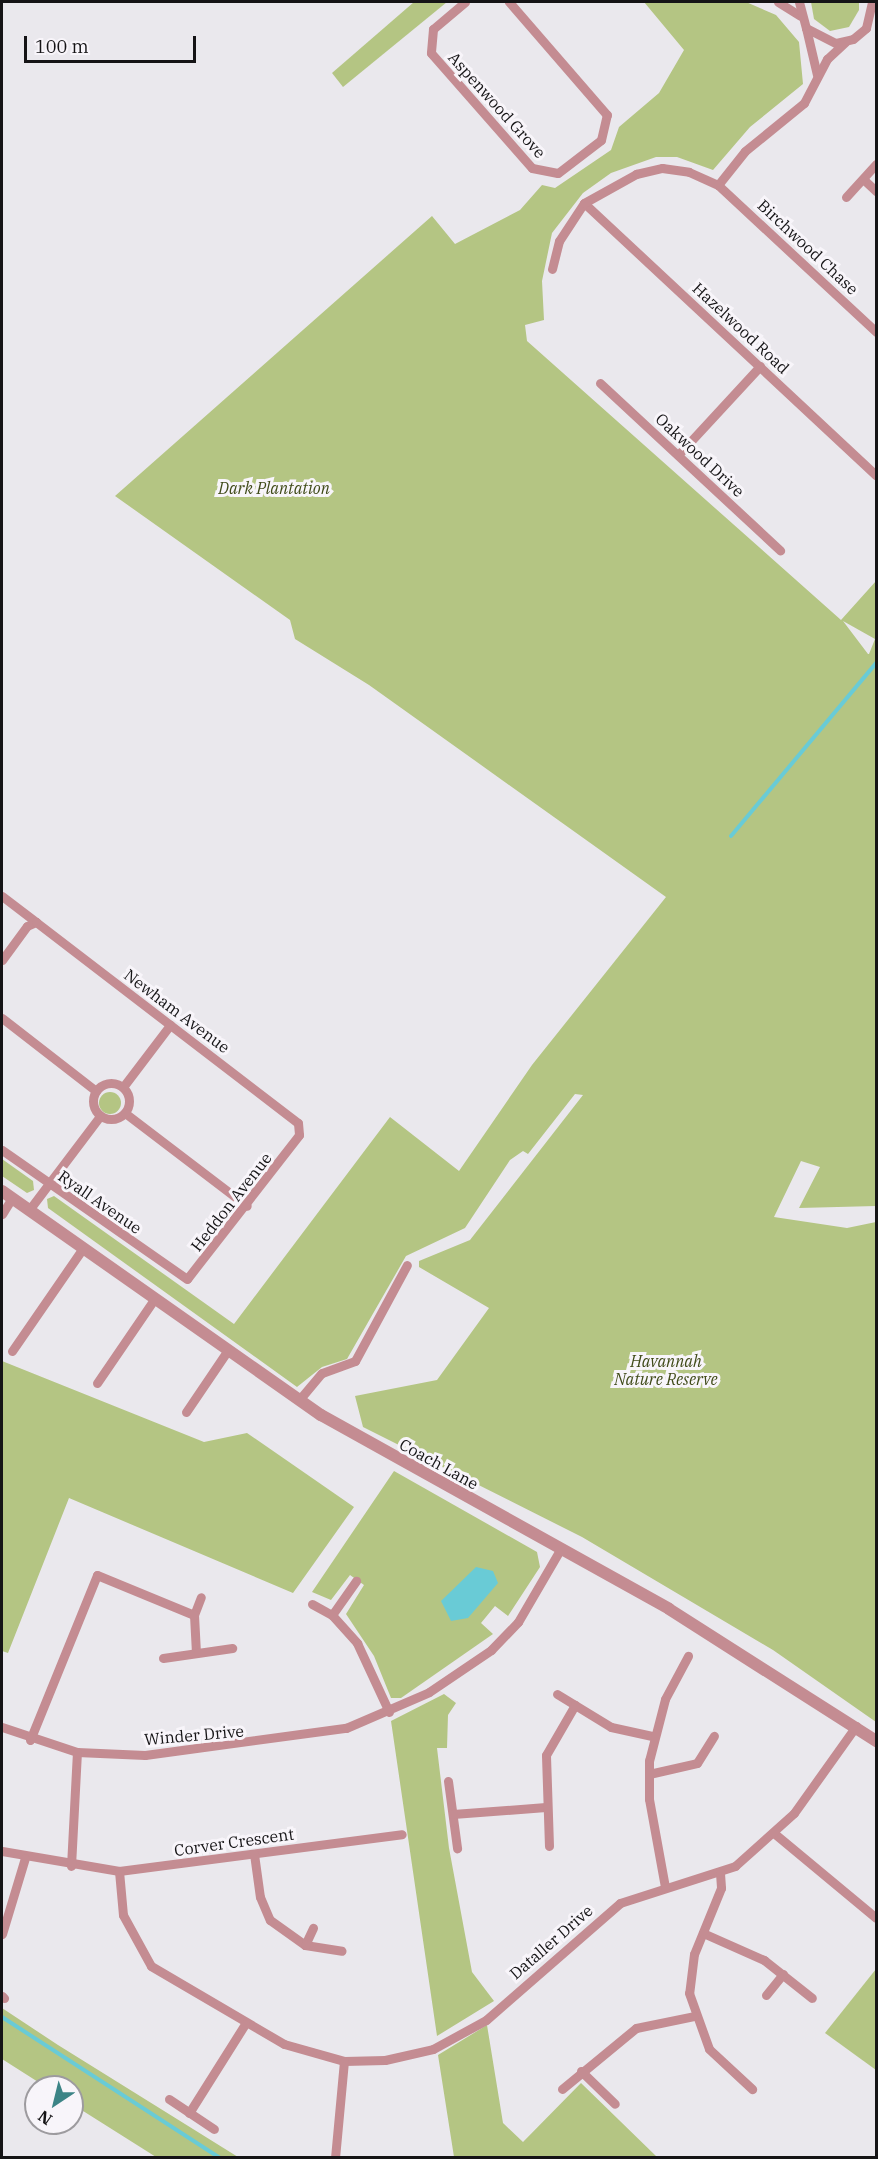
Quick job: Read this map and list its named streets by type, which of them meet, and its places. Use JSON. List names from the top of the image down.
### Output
{
  "streets": {
    "street": [
      "Aspenwood Grove",
      "Birchwood Chase",
      "Hazelwood Road",
      "Oakwood Drive",
      "Newham Avenue",
      "Ryall Avenue",
      "Heddon Avenue",
      "Coach Lane",
      "Winder Drive",
      "Corver Crescent",
      "Dataller Drive"
    ]
  },
  "crossings": [
    ["Newham Avenue", "Heddon Avenue"],
    ["Ryall Avenue", "Heddon Avenue"],
    ["Coach Lane", "Winder Drive"],
    ["Coach Lane", "Dataller Drive"],
    ["Corver Crescent", "Dataller Drive"]
  ],
  "parks": ["Dark Plantation", "Havannah Nature Reserve"],
  "scale_bar": "100 m",
  "north": "bottom left"
}
